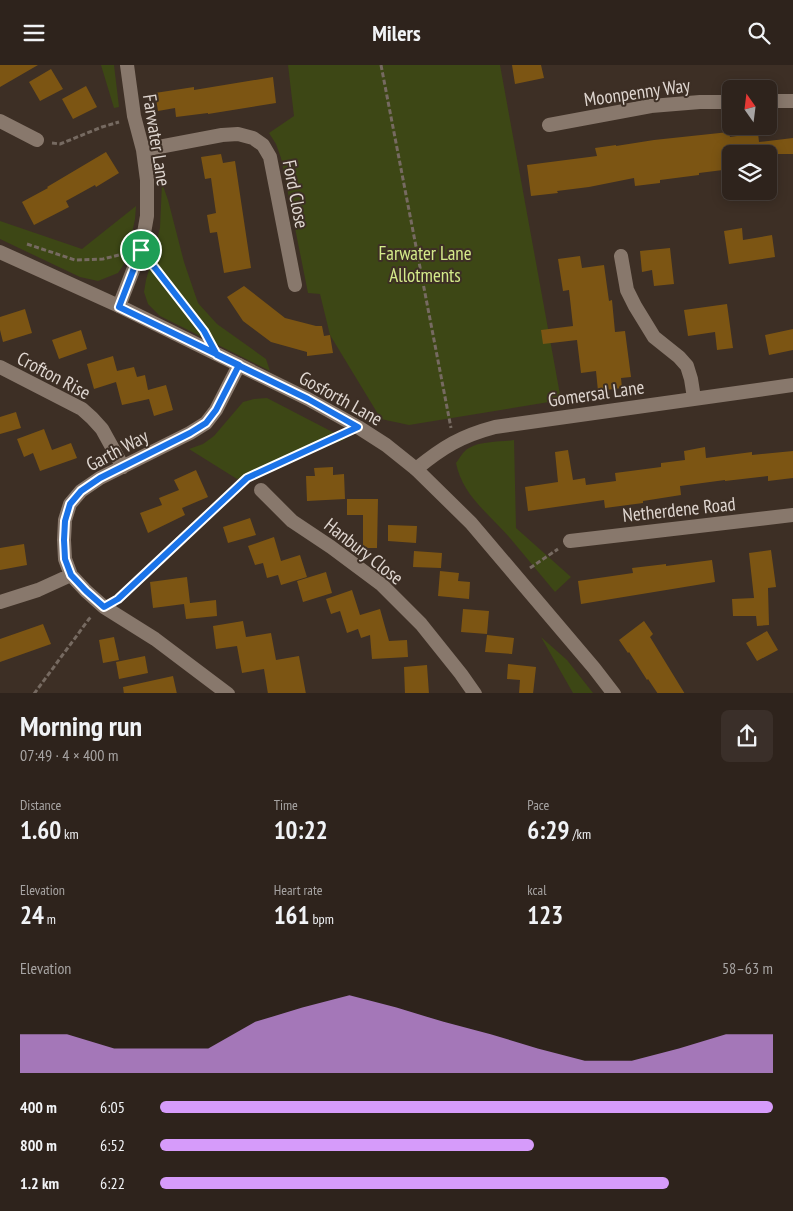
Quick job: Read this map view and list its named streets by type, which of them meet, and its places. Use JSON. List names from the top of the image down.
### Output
{
  "streets": {
    "street": [
      "Moonpenny Way",
      "Farwater Lane",
      "Ford Close",
      "Crofton Rise",
      "Gomersal Lane",
      "Gosforth Lane",
      "Garth Way",
      "Netherdene Road",
      "Hanbury Close"
    ]
  },
  "crossings": [
    ["Farwater Lane", "Ford Close"],
    ["Farwater Lane", "Gosforth Lane"],
    ["Crofton Rise", "Garth Way"],
    ["Gomersal Lane", "Gosforth Lane"],
    ["Gosforth Lane", "Garth Way"]
  ],
  "parks": ["Farwater Lane Allotments"],
  "north": "top",
  "page": {
    "header": "Milers",
    "heading": ["Morning run", "07:49 · 4 × 400 m"],
    "stats": [
      ["Distance", "1.60 km"],
      ["Time", "10:22"],
      ["Pace", "6:29 /km"],
      ["Elevation", "24 m"],
      ["Heart rate", "161 bpm"],
      ["kcal", "123"]
    ],
    "chart": ["Elevation", "58–63 m"],
    "list": [
      {
        "name": "400 m",
        "note": "6:05"
      },
      {
        "name": "800 m",
        "note": "6:52"
      },
      {
        "name": "1.2 km",
        "note": "6:22"
      }
    ]
  }
}
